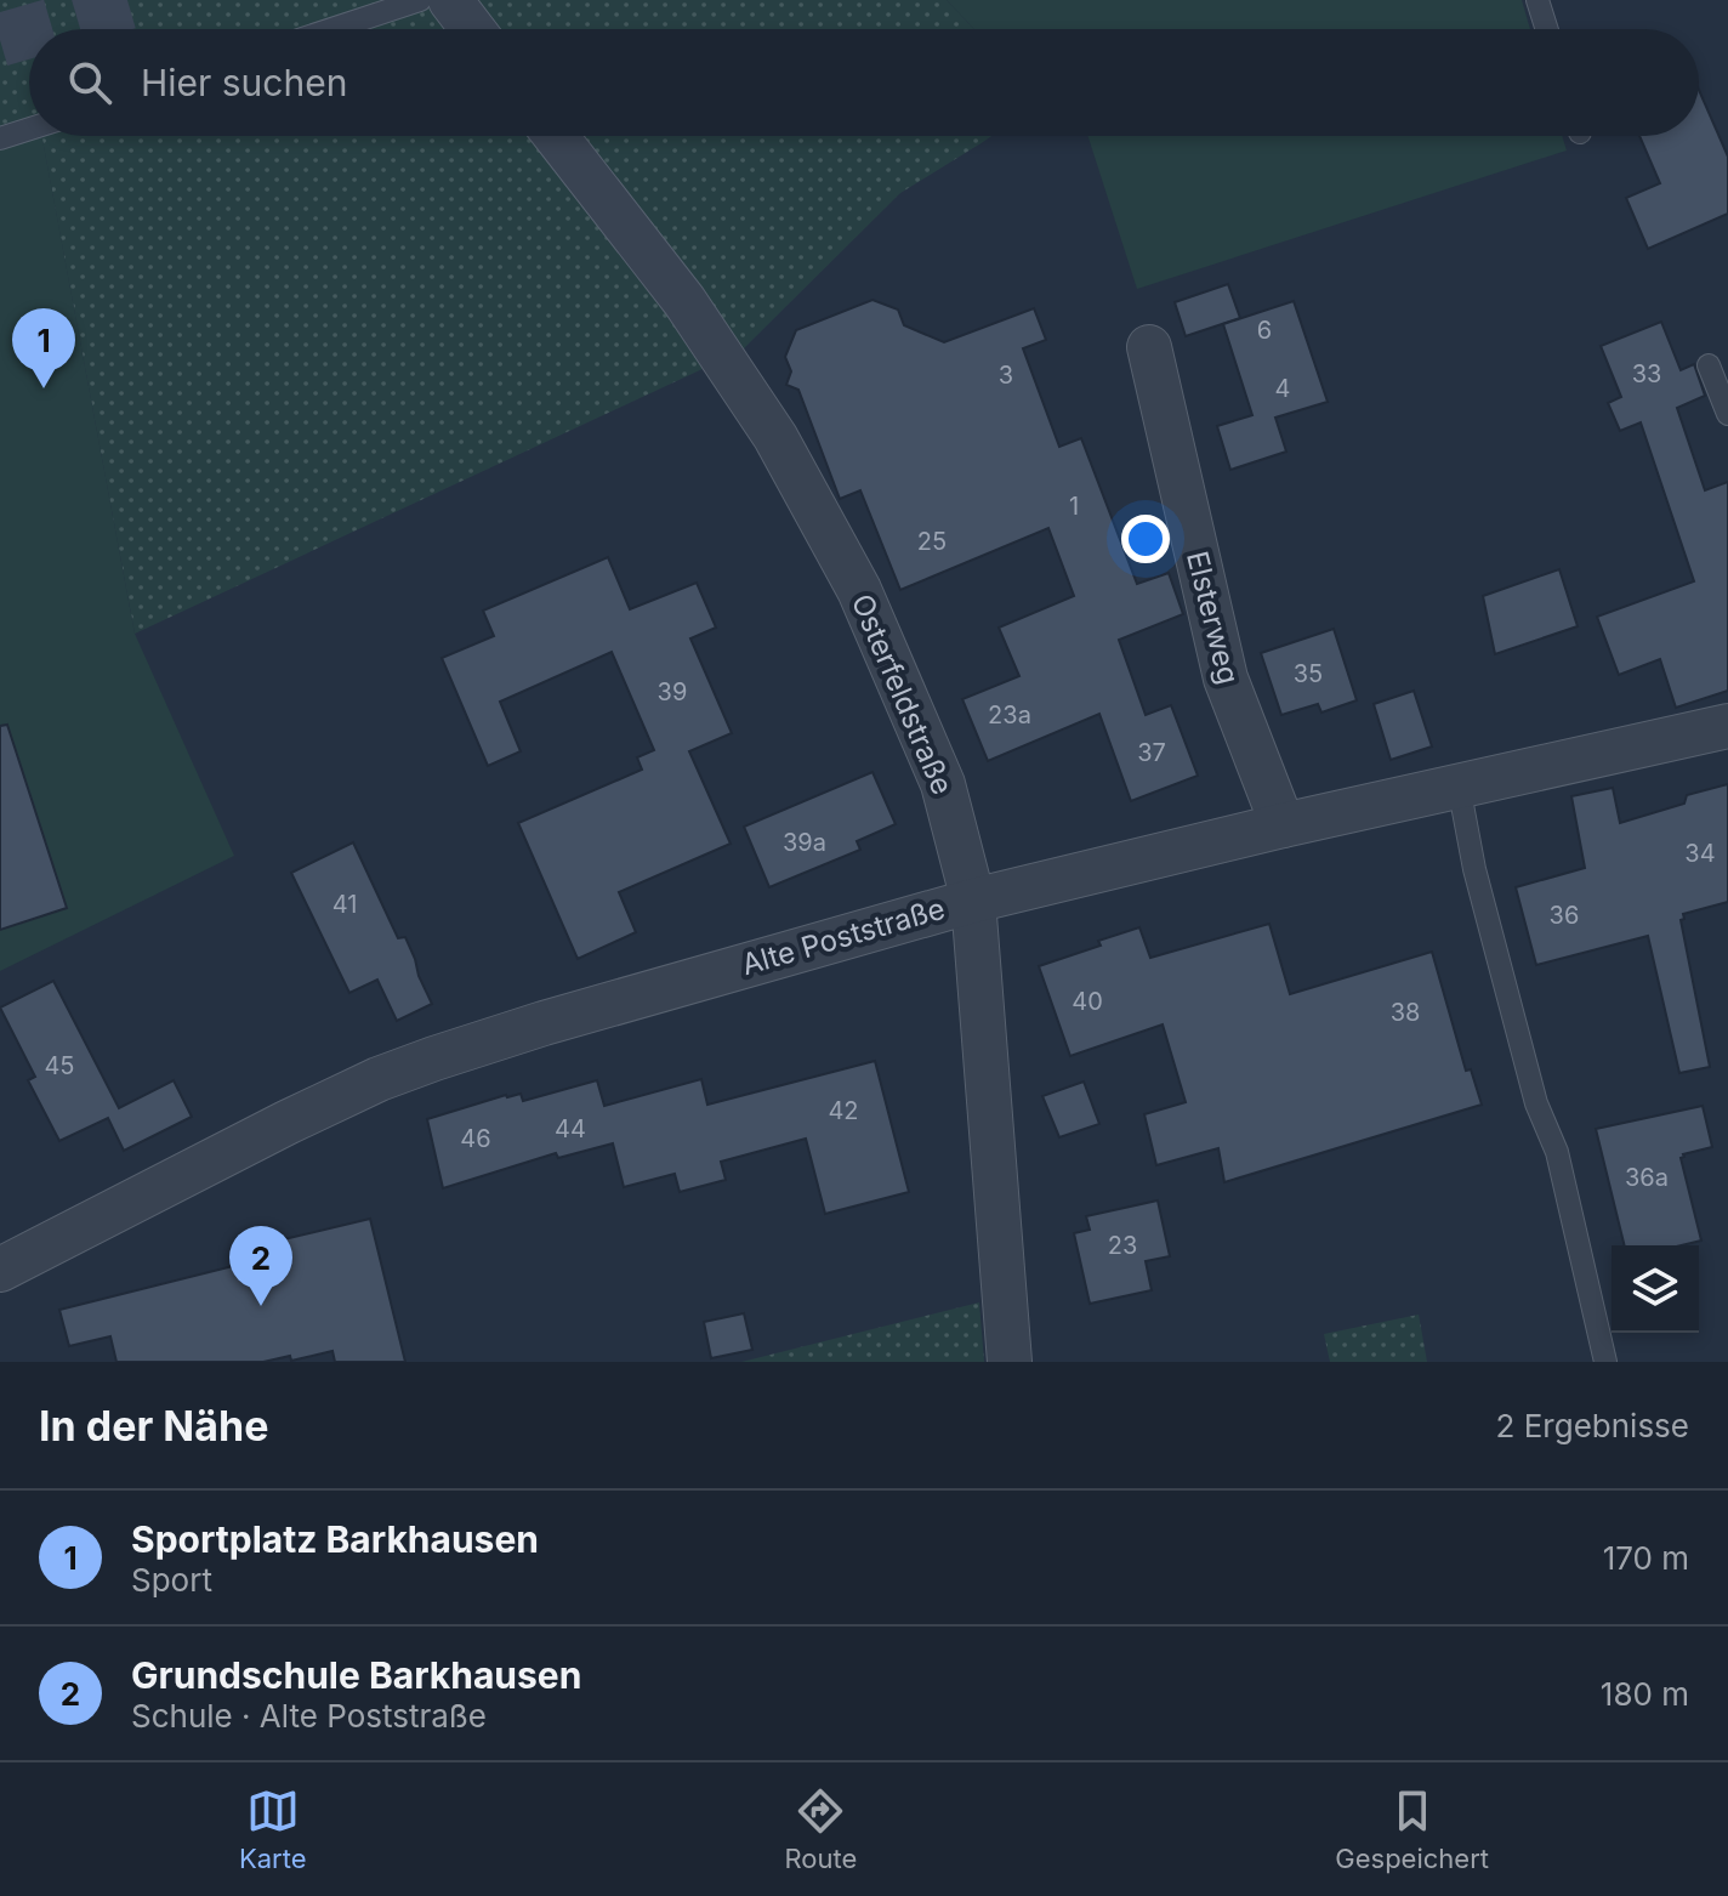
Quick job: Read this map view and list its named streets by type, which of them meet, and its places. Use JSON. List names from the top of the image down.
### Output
{
  "streets": {
    "street": ["Elsterweg", "Osterfeldstraße", "Alte Poststraße"]
  },
  "crossings": [
    ["Elsterweg", "Alte Poststraße"],
    ["Osterfeldstraße", "Alte Poststraße"]
  ],
  "house_numbers": [
    "6",
    "33",
    "3",
    "4",
    "1",
    "25",
    "35",
    "39",
    "23a",
    "37",
    "39a",
    "34",
    "41",
    "36",
    "40",
    "38",
    "45",
    "42",
    "44",
    "46",
    "36a",
    "23"
  ],
  "page": {
    "search": "Hier suchen",
    "pins": ["1", "2"],
    "heading": ["In der Nähe", "2 Ergebnisse"],
    "list": [
      {
        "mark": "1",
        "name": "Sportplatz Barkhausen",
        "note": "Sport",
        "value": "170 m"
      },
      {
        "mark": "2",
        "name": "Grundschule Barkhausen",
        "note": "Schule · Alte Poststraße",
        "value": "180 m"
      }
    ],
    "nav": ["Karte", "Route", "Gespeichert"]
  }
}
